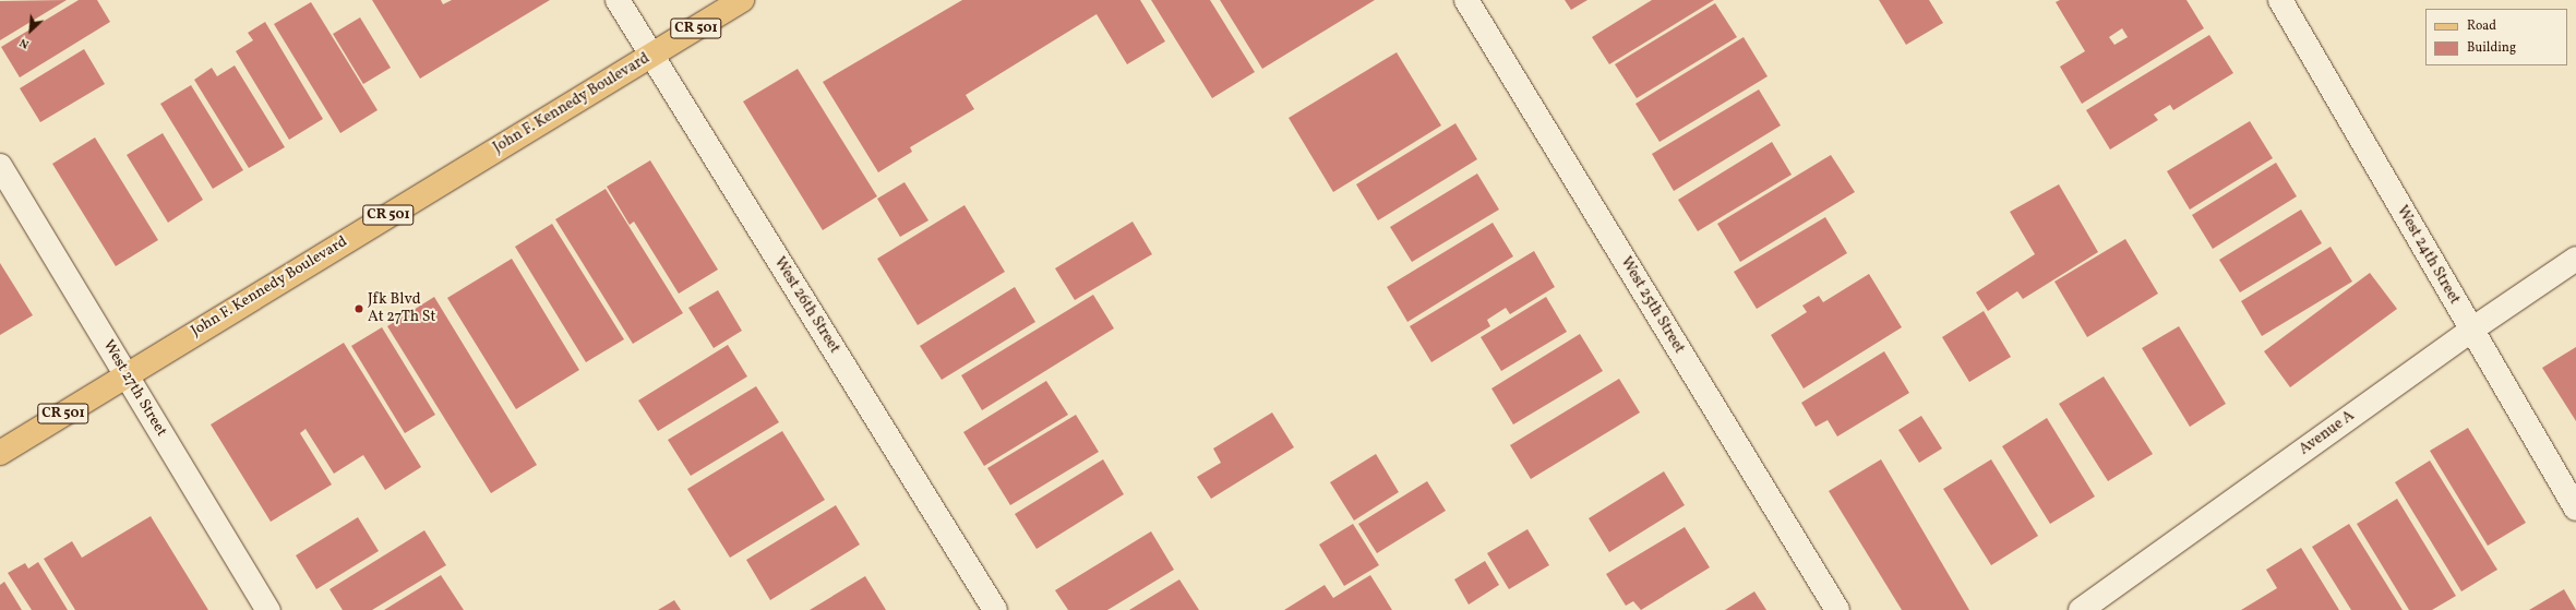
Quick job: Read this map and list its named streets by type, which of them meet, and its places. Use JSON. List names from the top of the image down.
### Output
{
  "streets": {
    "main road": ["CR 501", "John F. Kennedy Boulevard"],
    "street": [
      "West 24th Street",
      "West 26th Street",
      "West 25th Street",
      "West 27th Street",
      "Avenue A"
    ]
  },
  "crossings": [
    ["John F. Kennedy Boulevard", "West 26th Street"],
    ["John F. Kennedy Boulevard", "West 27th Street"],
    ["West 24th Street", "Avenue A"]
  ],
  "places": ["Jfk Blvd At 27Th St"],
  "legend": ["Road", "Building"],
  "north": "bottom left"
}
